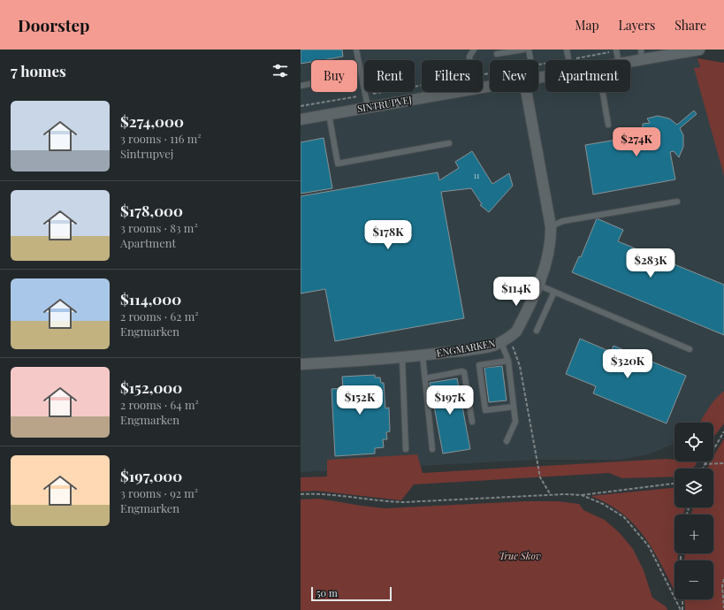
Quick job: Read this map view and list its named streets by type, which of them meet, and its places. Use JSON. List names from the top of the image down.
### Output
{
  "streets": {
    "street": ["SINTRUPVEJ", "ENGMARKEN"]
  },
  "parks": ["True Skov"],
  "house_numbers": ["11"],
  "scale_bar": "50 m",
  "page": {
    "header": "Doorstep",
    "nav": ["Map", "Layers", "Share"],
    "heading": "7 homes",
    "chip": [
      "Buy",
      "Rent",
      "Filters",
      "New",
      "Apartment"
    ],
    "list": [
      {
        "name": "$274,000",
        "note": "3 rooms · 116 m² · Sintrupvej"
      },
      {
        "name": "$178,000",
        "note": "3 rooms · 83 m² · Apartment"
      },
      {
        "name": "$114,000",
        "note": "2 rooms · 62 m² · Engmarken"
      },
      {
        "name": "$152,000",
        "note": "2 rooms · 64 m² · Engmarken"
      },
      {
        "name": "$197,000",
        "note": "3 rooms · 92 m² · Engmarken"
      }
    ],
    "price": [
      "$274K",
      "$178K",
      "$283K",
      "$114K",
      "$320K",
      "$152K",
      "$197K"
    ],
    "map_buttons": ["+", "−"],
    "scale": "50 m"
  }
}
